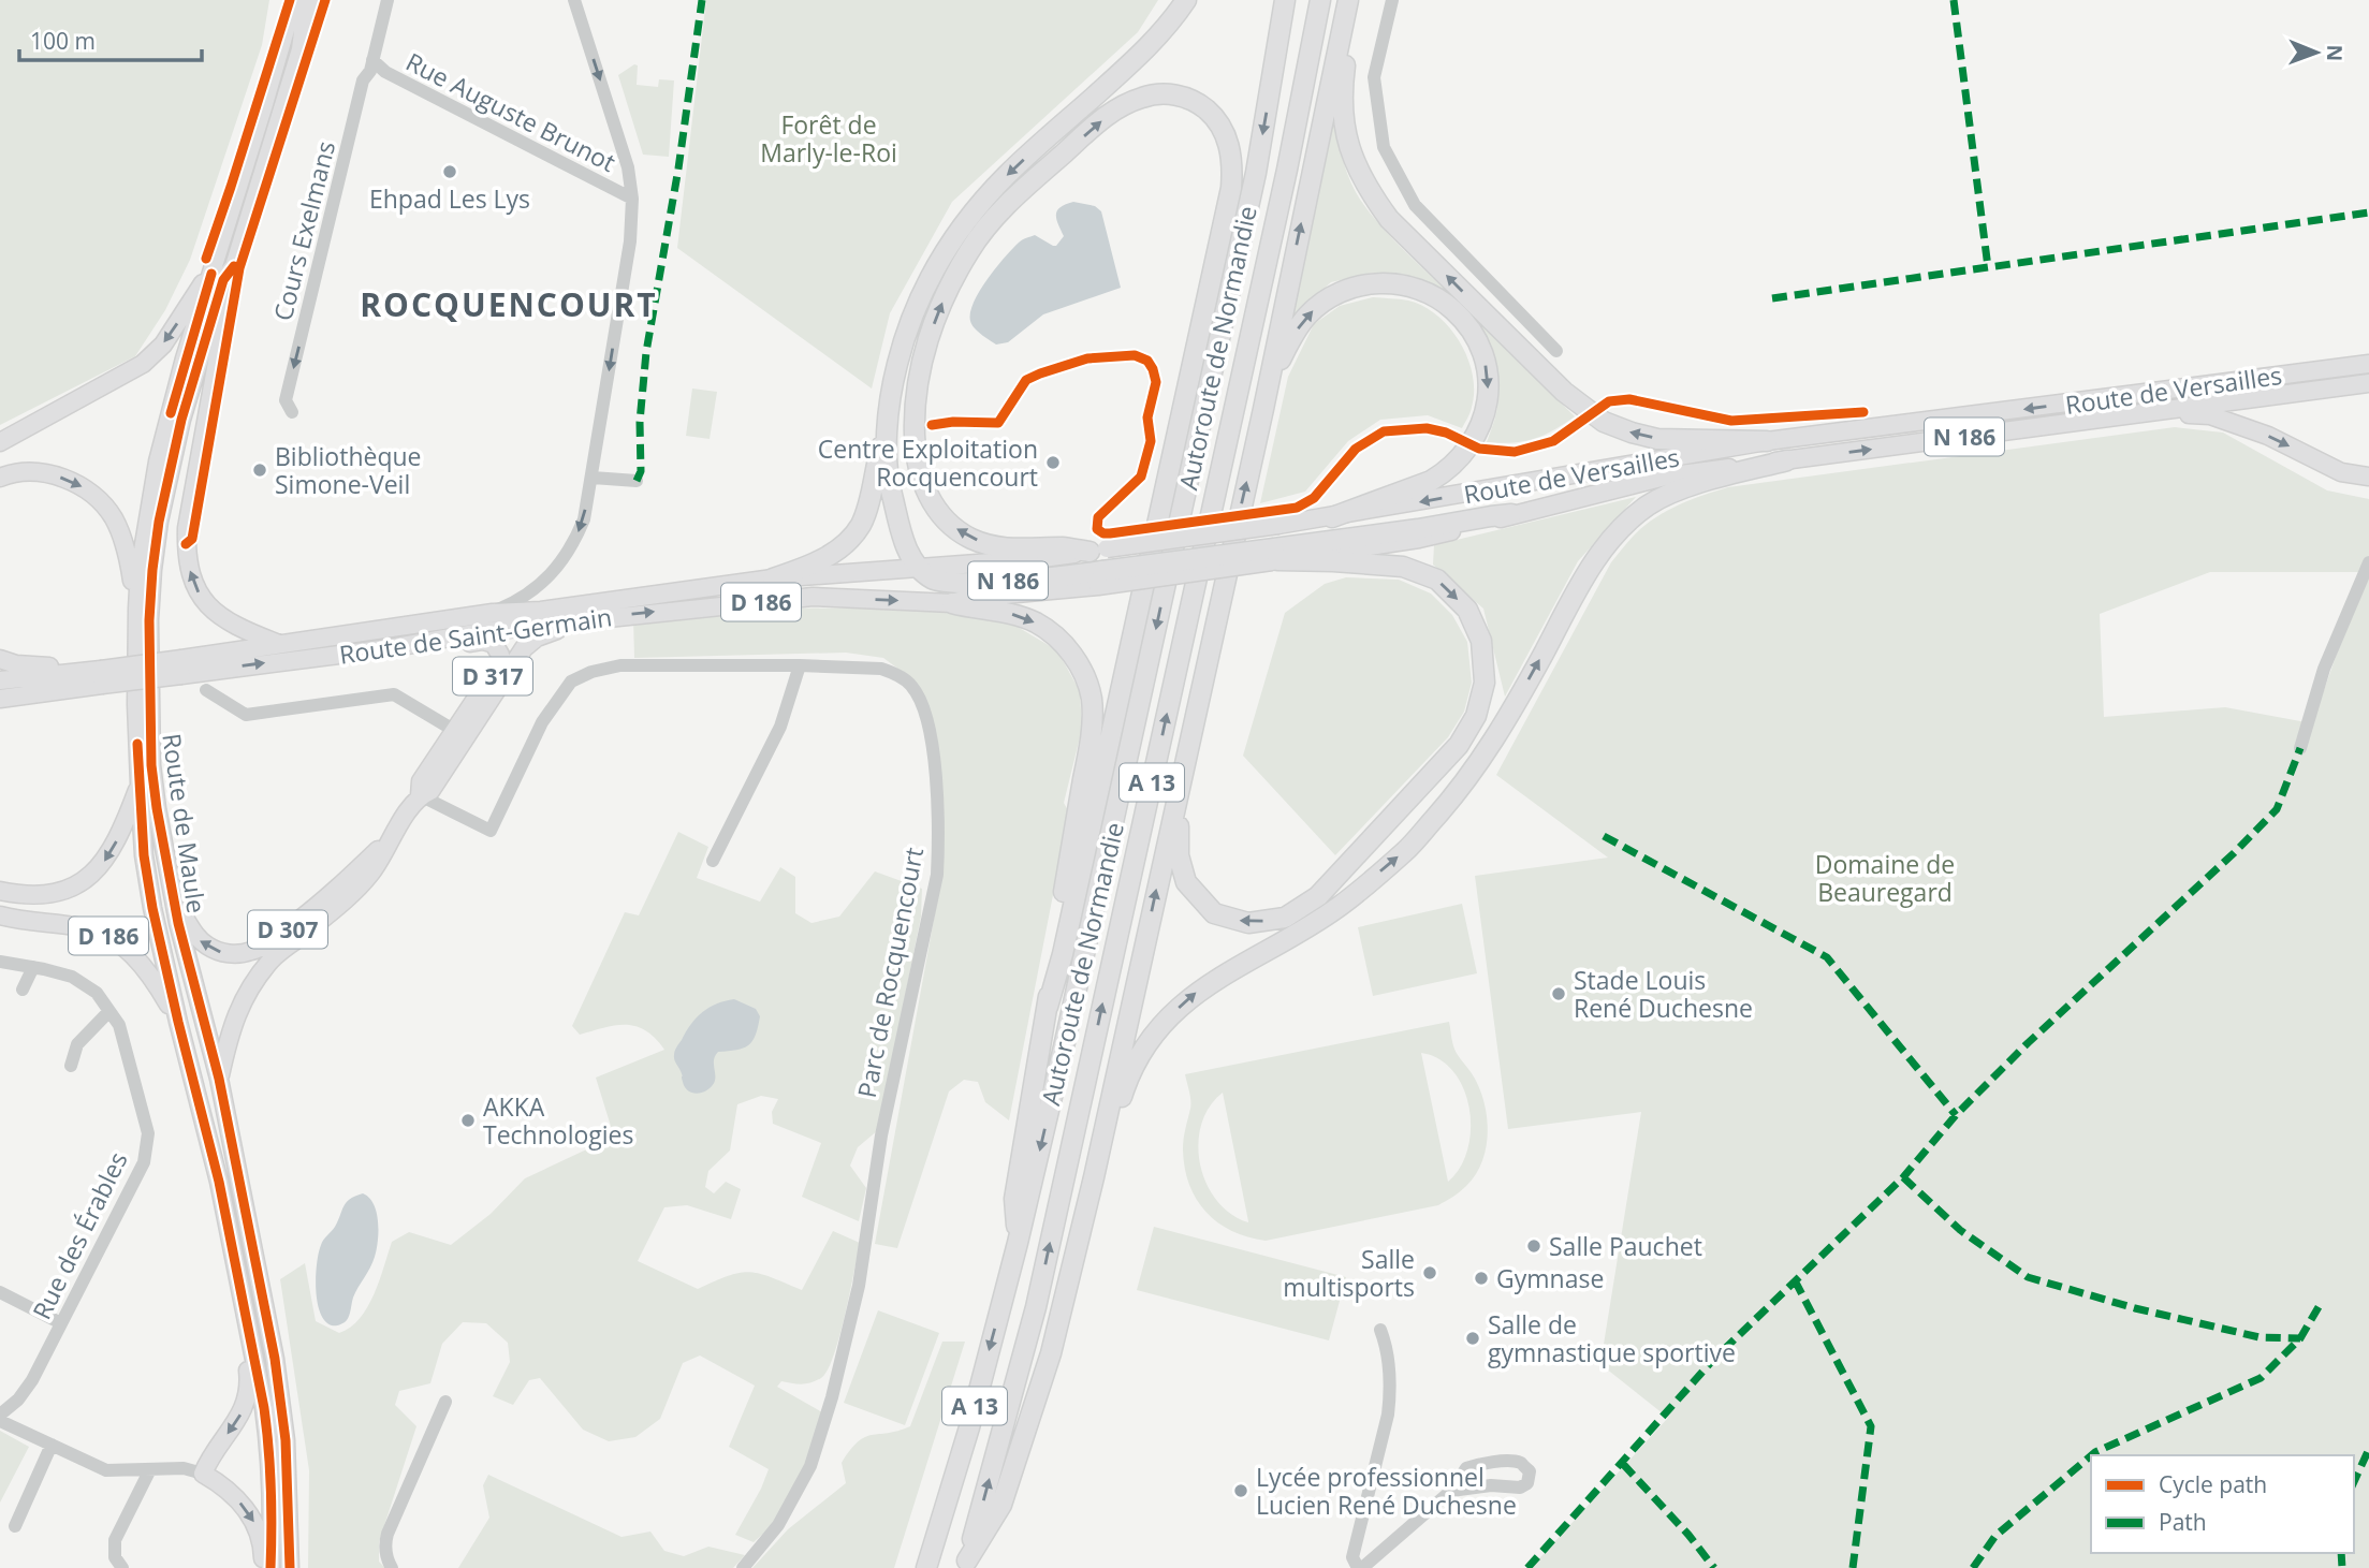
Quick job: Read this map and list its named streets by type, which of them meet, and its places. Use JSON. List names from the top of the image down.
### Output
{
  "streets": {
    "highway": ["Autoroute de Normandie", "N 186", "A 13"],
    "main road": [
      "Route de Versailles",
      "D 186",
      "Route de Saint-Germain",
      "D 317",
      "Route de Maule",
      "D 307"
    ],
    "street": [
      "Rue Auguste Brunot",
      "Cours Exelmans",
      "Parc de Rocquencourt",
      "Rue des Érables"
    ]
  },
  "crossings": [
    ["Rue Auguste Brunot", "Cours Exelmans"],
    ["Route de Versailles", "N 186"],
    ["Route de Versailles", "Route de Saint-Germain"],
    ["N 186", "Route de Saint-Germain"],
    ["D 186", "Route de Saint-Germain"],
    ["D 186", "D 317"],
    ["D 186", "Route de Maule"],
    ["D 186", "Parc de Rocquencourt"],
    ["Route de Saint-Germain", "D 317"],
    ["Route de Saint-Germain", "D 307"],
    ["D 317", "Route de Maule"],
    ["D 317", "D 307"],
    ["D 317", "Parc de Rocquencourt"],
    ["Route de Maule", "D 307"]
  ],
  "one_way": ["Cours Exelmans"],
  "districts": ["ROCQUENCOURT"],
  "parks": ["Forêt de Marly-le-Roi", "Domaine de Beauregard"],
  "places": [
    "Ehpad Les Lys",
    "Centre Exploitation Rocquencourt",
    "Bibliothèque Simone-Veil",
    "Stade Louis René Duchesne",
    "AKKA Technologies",
    "Salle Pauchet",
    "Salle multisports",
    "Gymnase",
    "Salle de gymnastique sportive",
    "Lycée professionnel Lucien René Duchesne"
  ],
  "legend": ["Cycle path", "Path"],
  "scale_bar": "100 m",
  "north": "right"
}
